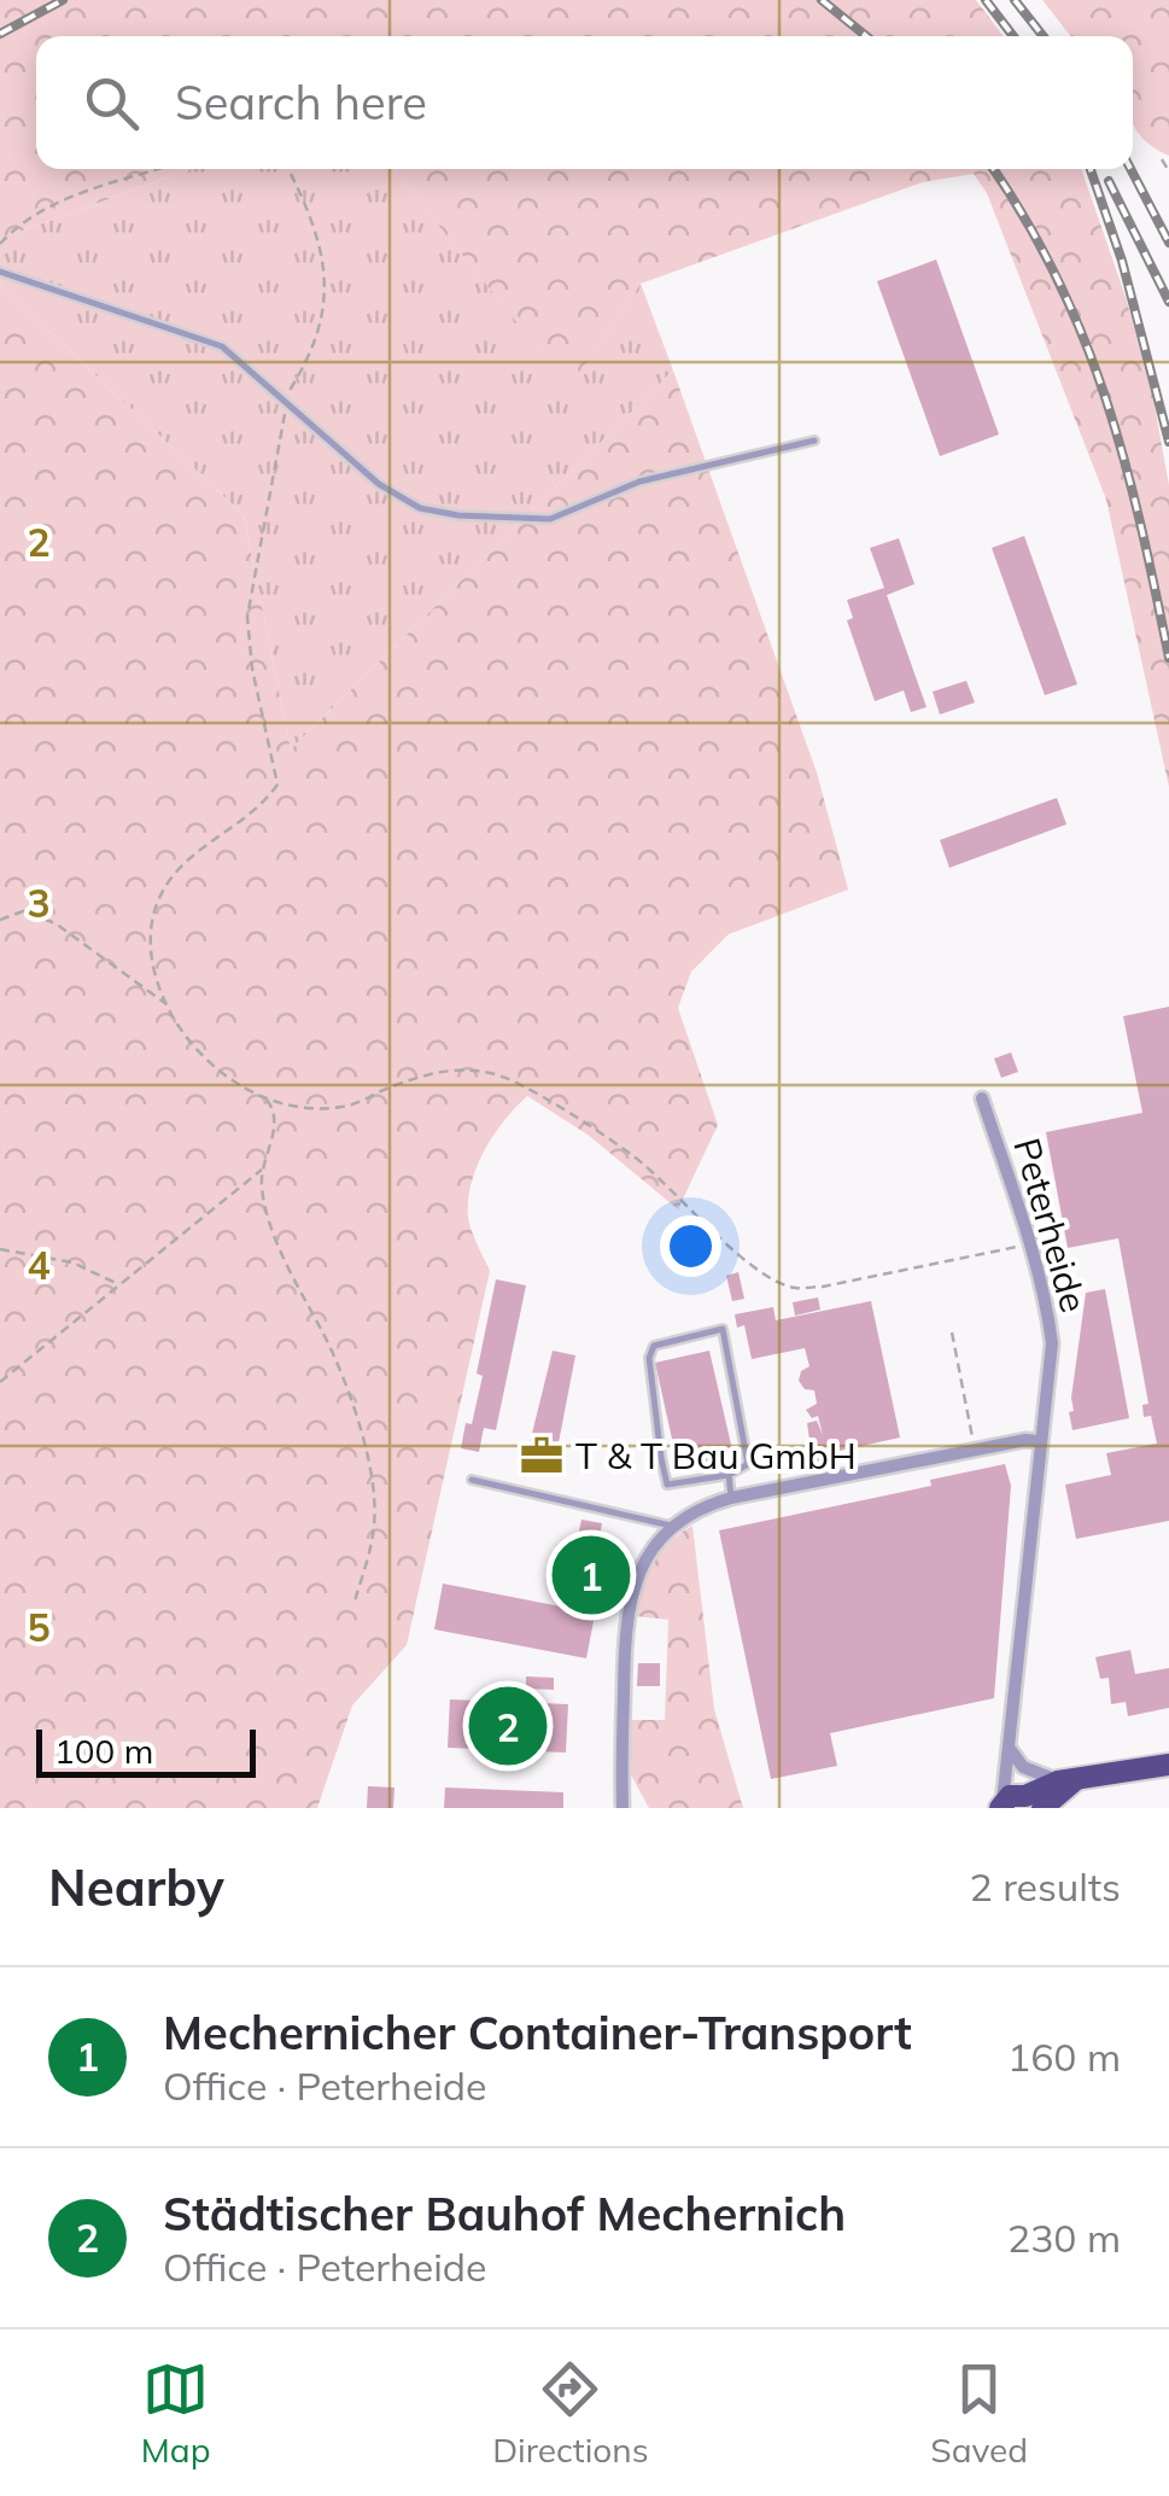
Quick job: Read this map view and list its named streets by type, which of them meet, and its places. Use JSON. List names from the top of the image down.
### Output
{
  "streets": {
    "street": ["Peterheide"]
  },
  "places": {
    "office": ["T & T Bau GmbH"]
  },
  "scale_bar": "100 m",
  "page": {
    "search": "Search here",
    "pins": ["1", "2"],
    "scale": "100 m",
    "heading": ["Nearby", "2 results"],
    "list": [
      {
        "mark": "1",
        "name": "Mechernicher Container-Transport",
        "note": "Office · Peterheide",
        "value": "160 m"
      },
      {
        "mark": "2",
        "name": "Städtischer Bauhof Mechernich",
        "note": "Office · Peterheide",
        "value": "230 m"
      }
    ],
    "nav": ["Map", "Directions", "Saved"]
  },
  "grid": {
    "rows": [
      "2",
      "3",
      "4",
      "5"
    ]
  }
}
